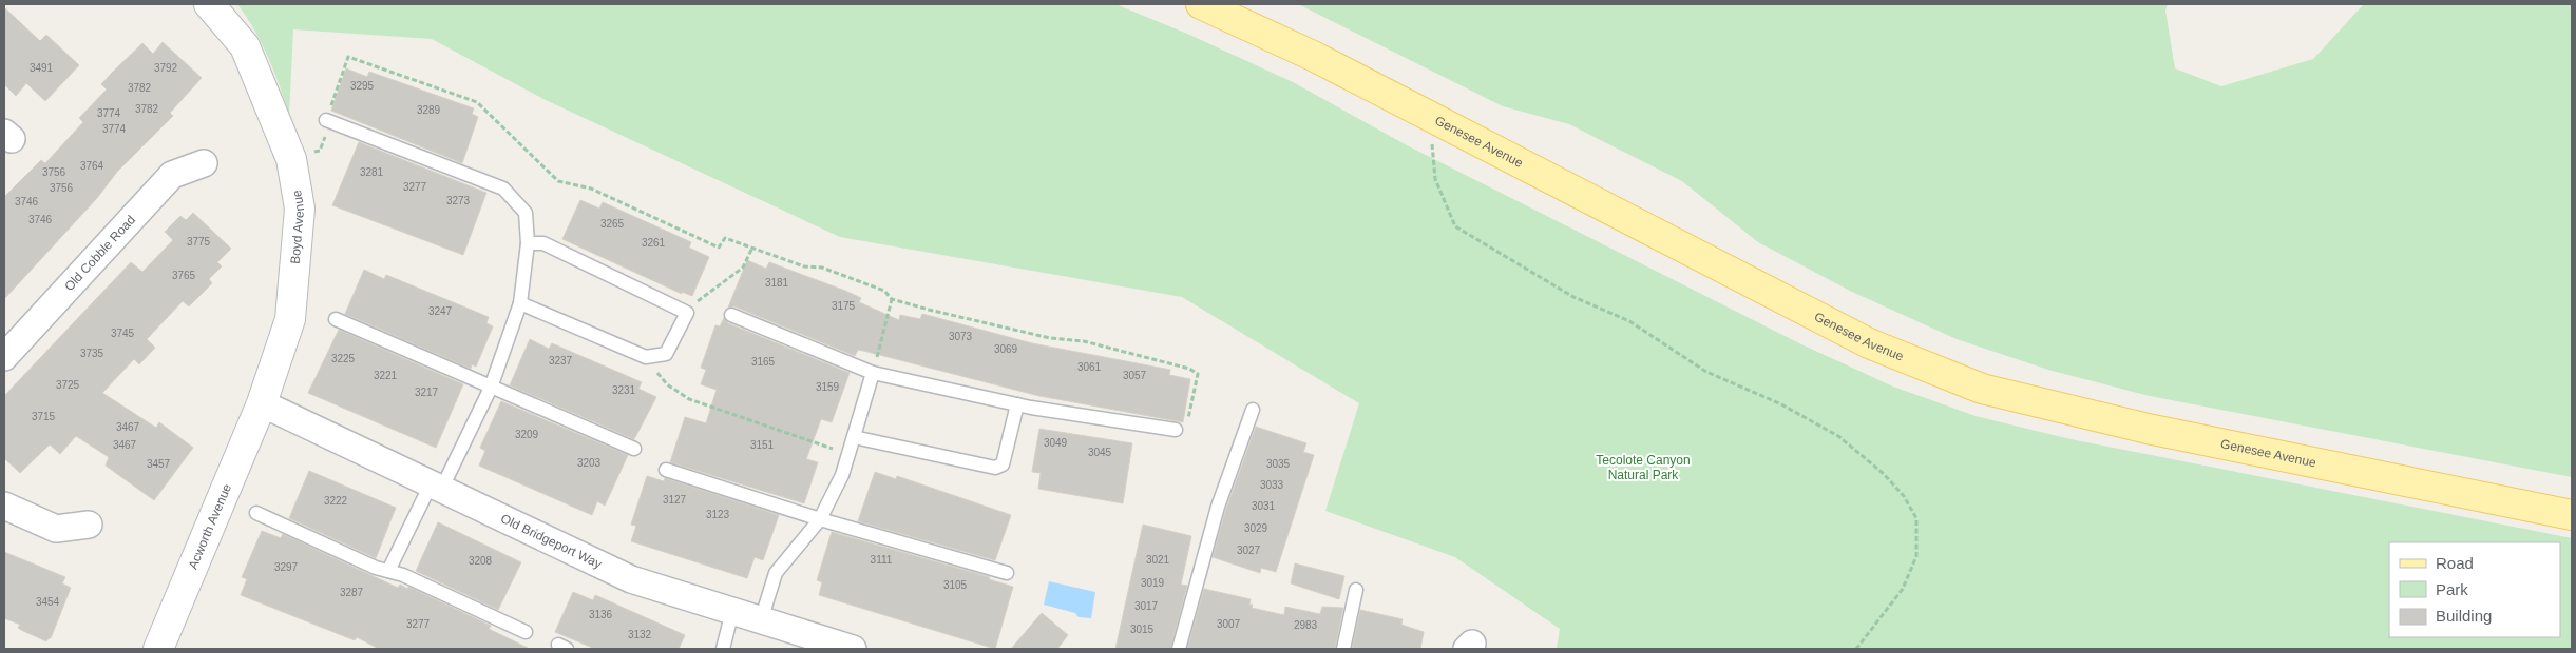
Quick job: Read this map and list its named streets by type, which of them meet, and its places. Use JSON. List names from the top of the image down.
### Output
{
  "streets": {
    "main road": ["Genesee Avenue"],
    "street": [
      "Boyd Avenue",
      "Old Cobble Road",
      "Acworth Avenue",
      "Old Bridgeport Way"
    ]
  },
  "crossings": [
    ["Boyd Avenue", "Acworth Avenue"],
    ["Boyd Avenue", "Old Bridgeport Way"],
    ["Acworth Avenue", "Old Bridgeport Way"]
  ],
  "parks": ["Tecolote Canyon Natural Park"],
  "house_numbers": [
    "3491",
    "3792",
    "3295",
    "3782",
    "3782",
    "3289",
    "3774",
    "3774",
    "3764",
    "3756",
    "3281",
    "3277",
    "3756",
    "3273",
    "3746",
    "3746",
    "3265",
    "3775",
    "3261",
    "3765",
    "3181",
    "3175",
    "3247",
    "3745",
    "3073",
    "3069",
    "3735",
    "3225",
    "3237",
    "3165",
    "3061",
    "3221",
    "3057",
    "3725",
    "3159",
    "3231",
    "3217",
    "3715",
    "3467",
    "3209",
    "3049",
    "3467",
    "3151",
    "3045",
    "3203",
    "3457",
    "3035",
    "3033",
    "3127",
    "3222",
    "3031",
    "3123",
    "3029",
    "3027",
    "3111",
    "3021",
    "3208",
    "3297",
    "3019",
    "3105",
    "3287",
    "3454",
    "3017",
    "3136",
    "3277",
    "3007",
    "2983",
    "3015",
    "3132"
  ],
  "legend": ["Road", "Park", "Building"]
}
